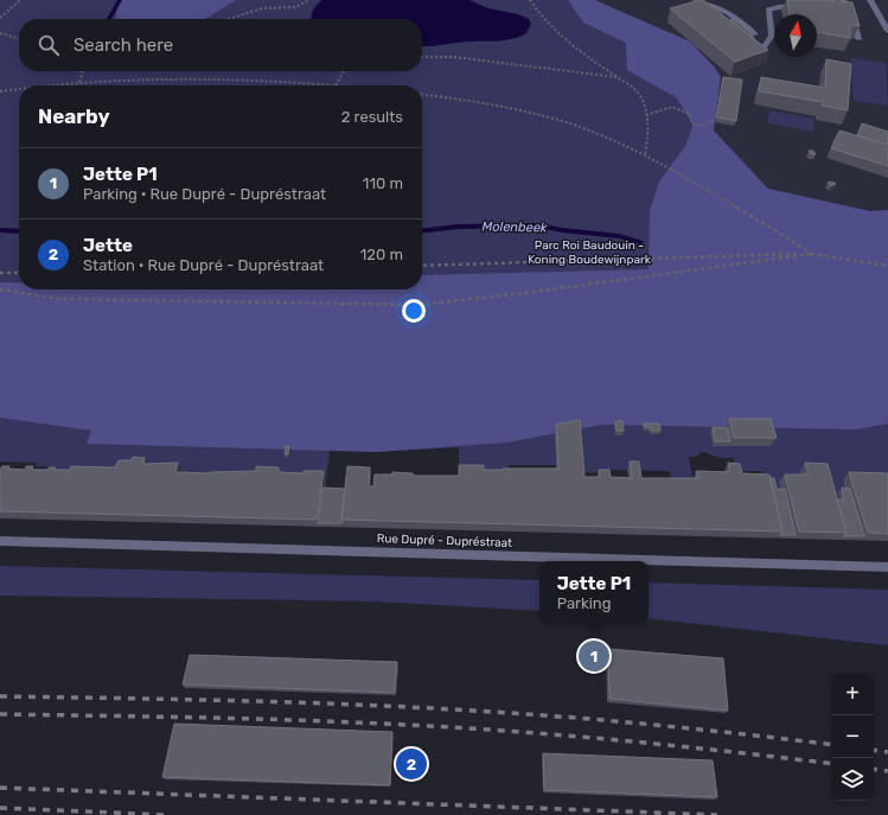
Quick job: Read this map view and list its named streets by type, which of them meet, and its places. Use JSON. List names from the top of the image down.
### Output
{
  "streets": {
    "street": ["Rue Dupré - Dupréstraat"]
  },
  "water": ["Molenbeek"],
  "parks": ["Parc Roi Baudouin - Koning Boudewijnpark"],
  "north": "top",
  "page": {
    "search": "Search here",
    "heading": ["Nearby", "2 results"],
    "list": [
      {
        "mark": "1",
        "name": "Jette P1",
        "note": "Parking · Rue Dupré - Dupréstraat",
        "value": "110 m"
      },
      {
        "mark": "2",
        "name": "Jette",
        "note": "Station · Rue Dupré - Dupréstraat",
        "value": "120 m"
      }
    ],
    "popup": ["Jette P1", "Parking"],
    "pins": ["1", "2"],
    "map_buttons": ["+", "−"]
  }
}
